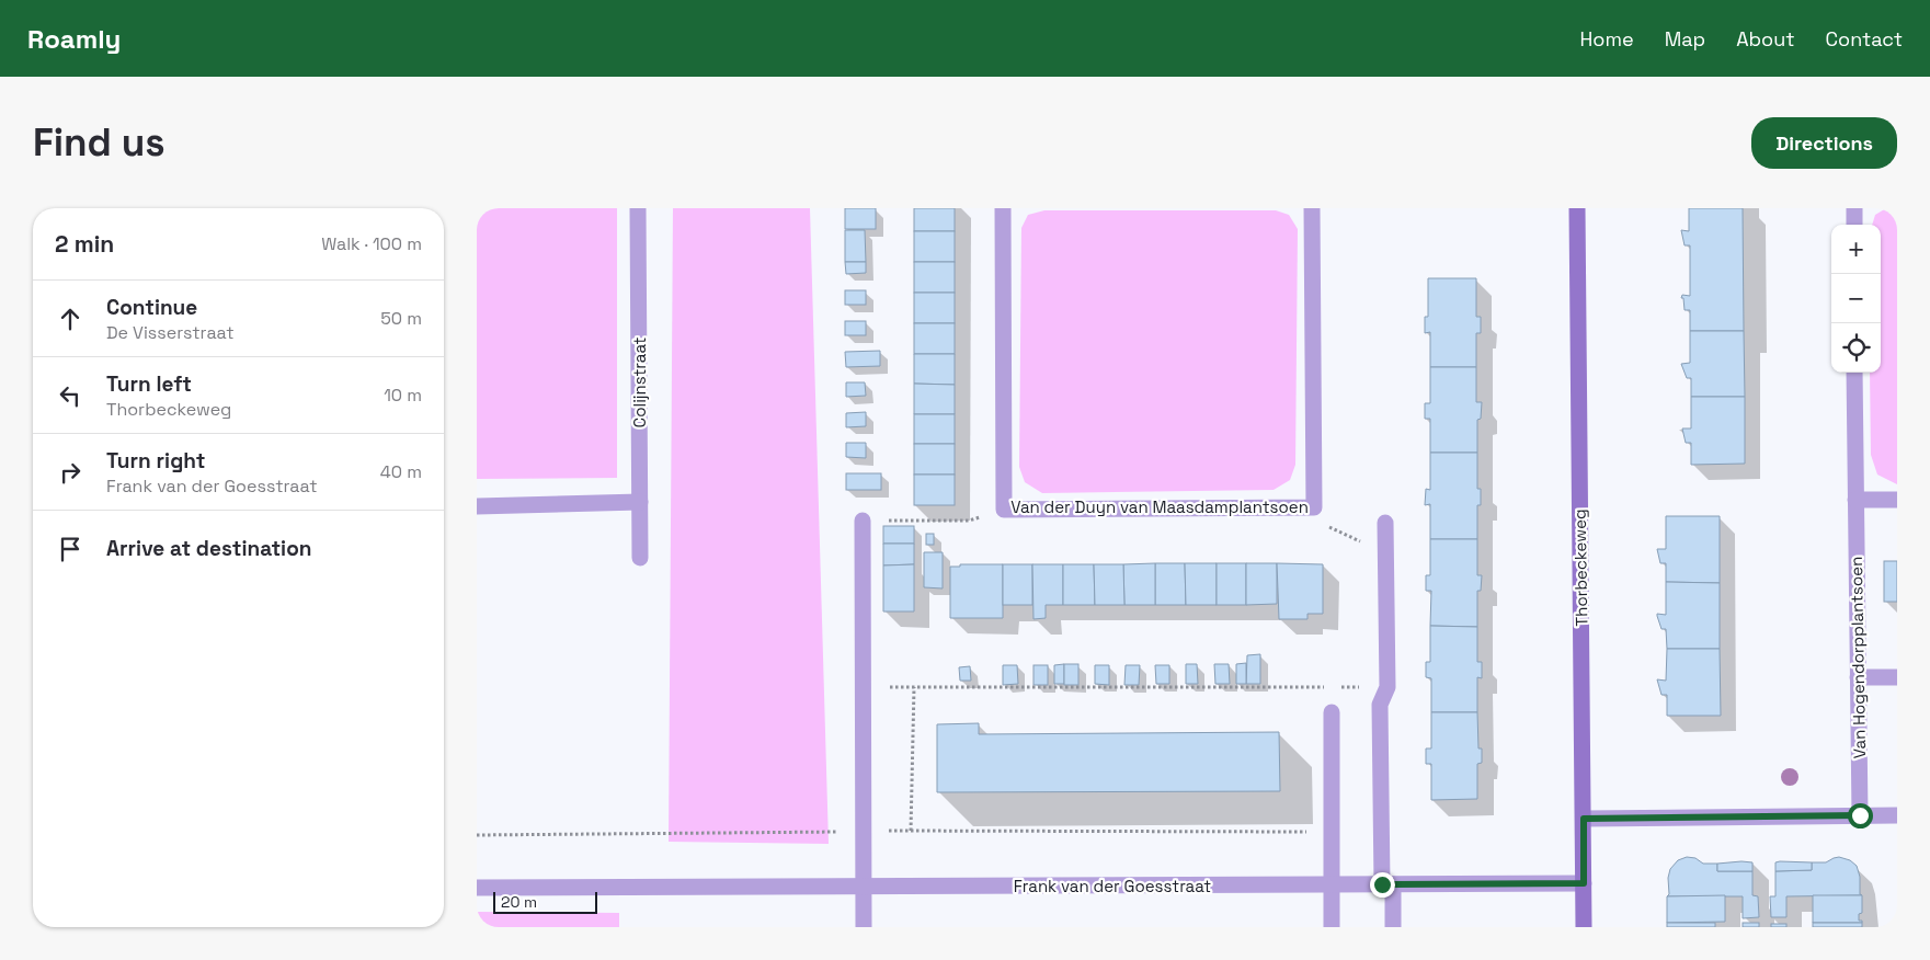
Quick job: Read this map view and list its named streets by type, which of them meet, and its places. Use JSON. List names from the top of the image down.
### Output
{
  "streets": {
    "street": [
      "Colijnstraat",
      "Van der Duyn van Maasdamplantsoen",
      "Thorbeckeweg",
      "Van Hogendorpplantsoen",
      "Frank van der Goesstraat"
    ]
  },
  "crossings": [
    ["Thorbeckeweg", "Frank van der Goesstraat"]
  ],
  "scale_bar": "20 m",
  "page": {
    "header": "Roamly",
    "nav": [
      "Home",
      "Map",
      "About",
      "Contact"
    ],
    "buttons": "Directions",
    "title": "Find us",
    "heading": ["2 min", "Walk · 100 m"],
    "map_buttons": ["+", "−"],
    "list": [
      ["Continue", "De Visserstraat", "50 m"],
      ["Turn left", "Thorbeckeweg", "10 m"],
      ["Turn right", "Frank van der Goesstraat", "40 m"],
      "Arrive at destination"
    ],
    "scale": "20 m"
  }
}
